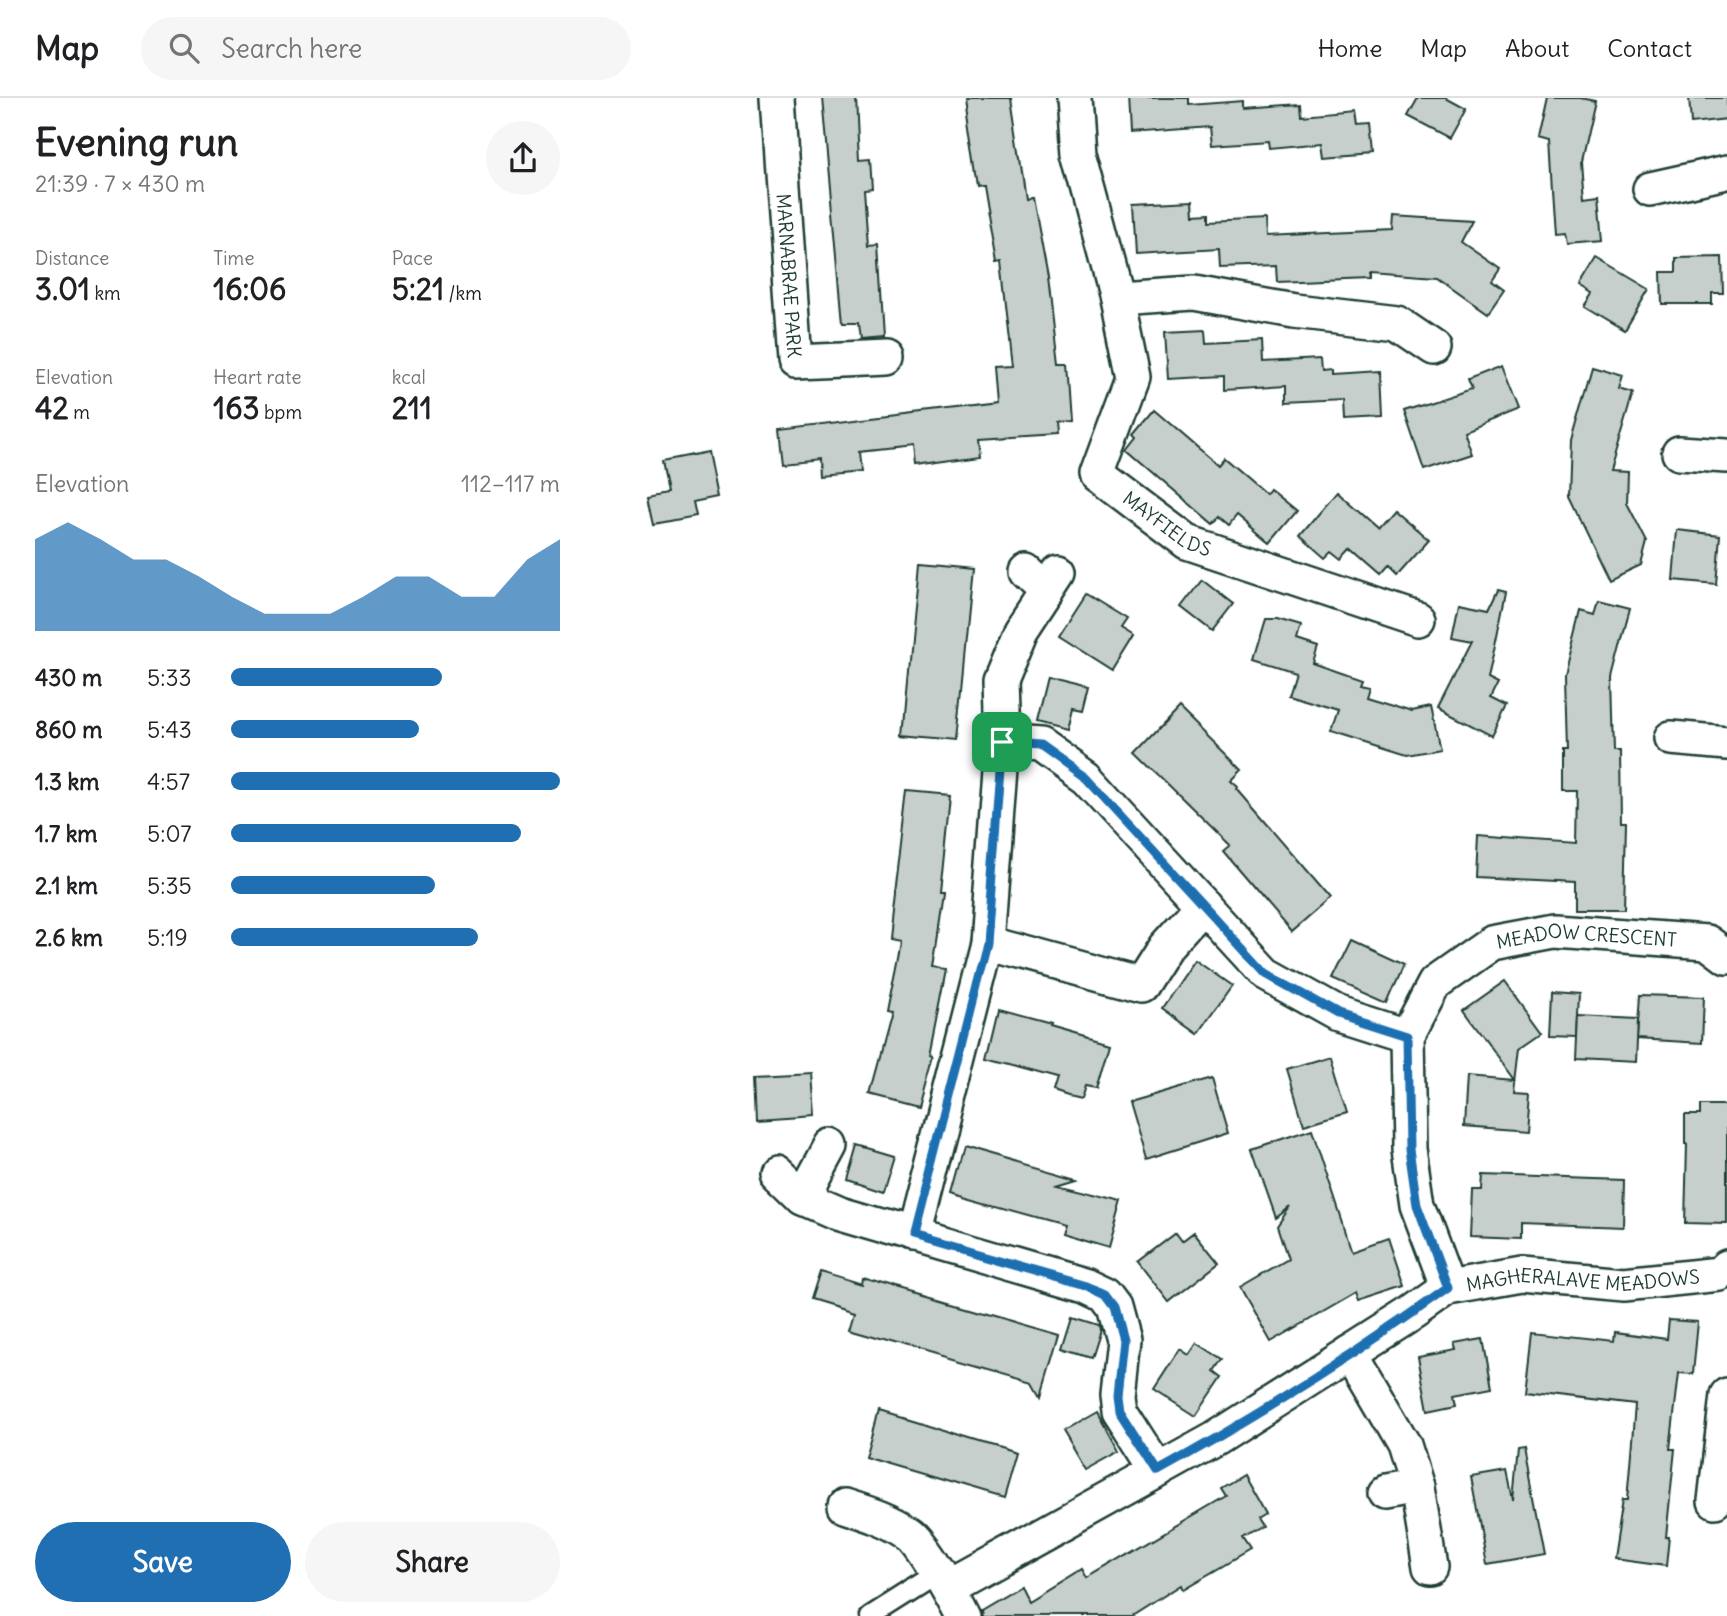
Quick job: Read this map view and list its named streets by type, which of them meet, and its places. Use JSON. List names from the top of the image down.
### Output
{
  "streets": {
    "street": [
      "MARNABRAE PARK",
      "MAYFIELDS",
      "MEADOW CRESCENT",
      "MAGHERALAVE MEADOWS"
    ]
  },
  "crossings": [
    ["MEADOW CRESCENT", "MAGHERALAVE MEADOWS"]
  ],
  "page": {
    "header": "Map",
    "search": "Search here",
    "nav": [
      "Home",
      "Map",
      "About",
      "Contact"
    ],
    "heading": ["Evening run", "21:39 · 7 × 430 m"],
    "stats": [
      ["Distance", "3.01 km"],
      ["Time", "16:06"],
      ["Pace", "5:21 /km"],
      ["Elevation", "42 m"],
      ["Heart rate", "163 bpm"],
      ["kcal", "211"]
    ],
    "chart": ["Elevation", "112–117 m"],
    "list": [
      {
        "name": "430 m",
        "note": "5:33"
      },
      {
        "name": "860 m",
        "note": "5:43"
      },
      {
        "name": "1.3 km",
        "note": "4:57"
      },
      {
        "name": "1.7 km",
        "note": "5:07"
      },
      {
        "name": "2.1 km",
        "note": "5:35"
      },
      {
        "name": "2.6 km",
        "note": "5:19"
      }
    ],
    "buttons": ["Save", "Share"]
  }
}
